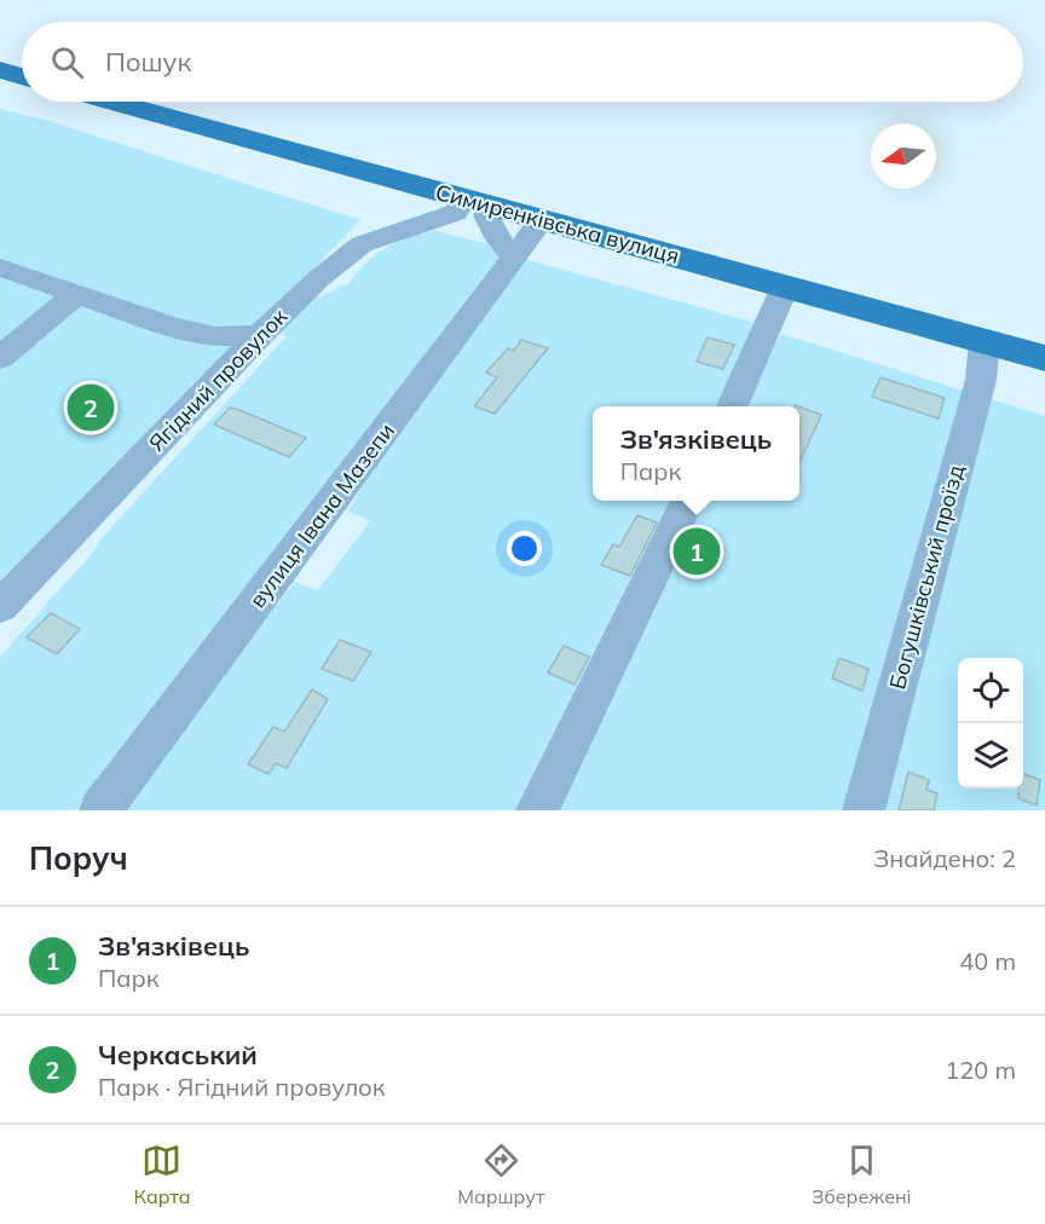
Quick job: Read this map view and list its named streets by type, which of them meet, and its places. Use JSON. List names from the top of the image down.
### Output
{
  "streets": {
    "main road": ["Симиренківська вулиця"],
    "street": ["Ягідний провулок", "вулиця Івана Мазепи", "Богушківський проїзд"]
  },
  "crossings": [
    ["Симиренківська вулиця", "Ягідний провулок"],
    ["Симиренківська вулиця", "вулиця Івана Мазепи"],
    ["Симиренківська вулиця", "Богушківський проїзд"]
  ],
  "north": "left",
  "page": {
    "search": "Пошук",
    "pins": ["2", "1"],
    "popup": ["Зв'язківець", "Парк"],
    "heading": ["Поруч", "Знайдено: 2"],
    "list": [
      {
        "mark": "1",
        "name": "Зв'язківець",
        "note": "Парк",
        "value": "40 m"
      },
      {
        "mark": "2",
        "name": "Черкаський",
        "note": "Парк · Ягідний провулок",
        "value": "120 m"
      }
    ],
    "nav": ["Карта", "Маршрут", "Збережені"]
  }
}
